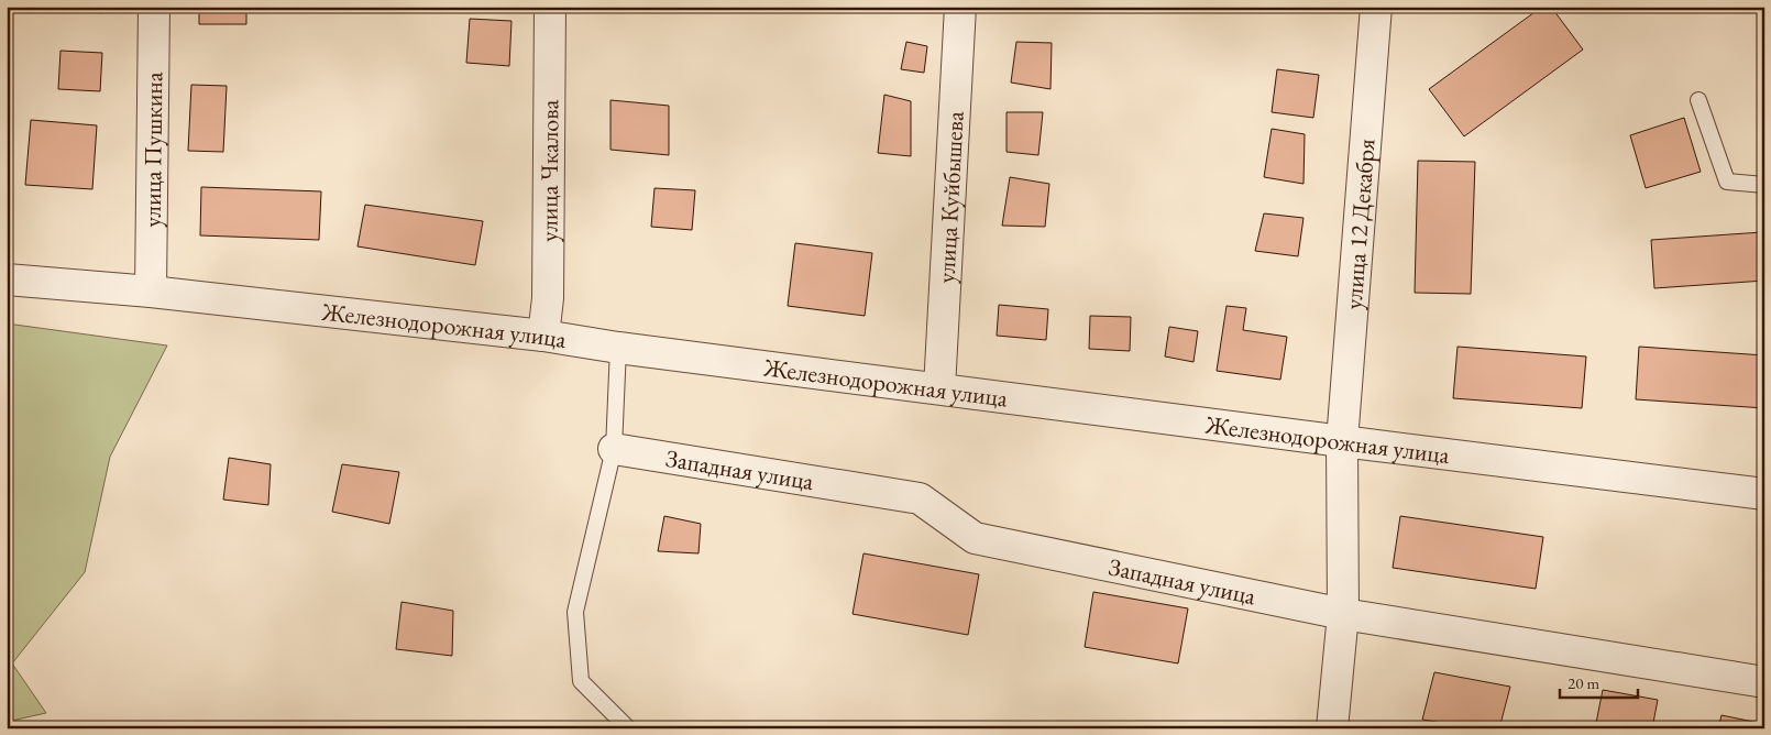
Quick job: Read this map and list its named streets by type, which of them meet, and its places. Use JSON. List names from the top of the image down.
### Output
{
  "streets": {
    "street": [
      "улица Пушкина",
      "улица Чкалова",
      "улица Куйбышева",
      "улица 12 Декабря",
      "Железнодорожная улица",
      "Западная улица"
    ]
  },
  "crossings": [
    ["улица Пушкина", "Железнодорожная улица"],
    ["улица Чкалова", "Железнодорожная улица"],
    ["улица Куйбышева", "Железнодорожная улица"],
    ["улица 12 Декабря", "Железнодорожная улица"],
    ["улица 12 Декабря", "Западная улица"]
  ],
  "scale_bar": "20 m"
}
